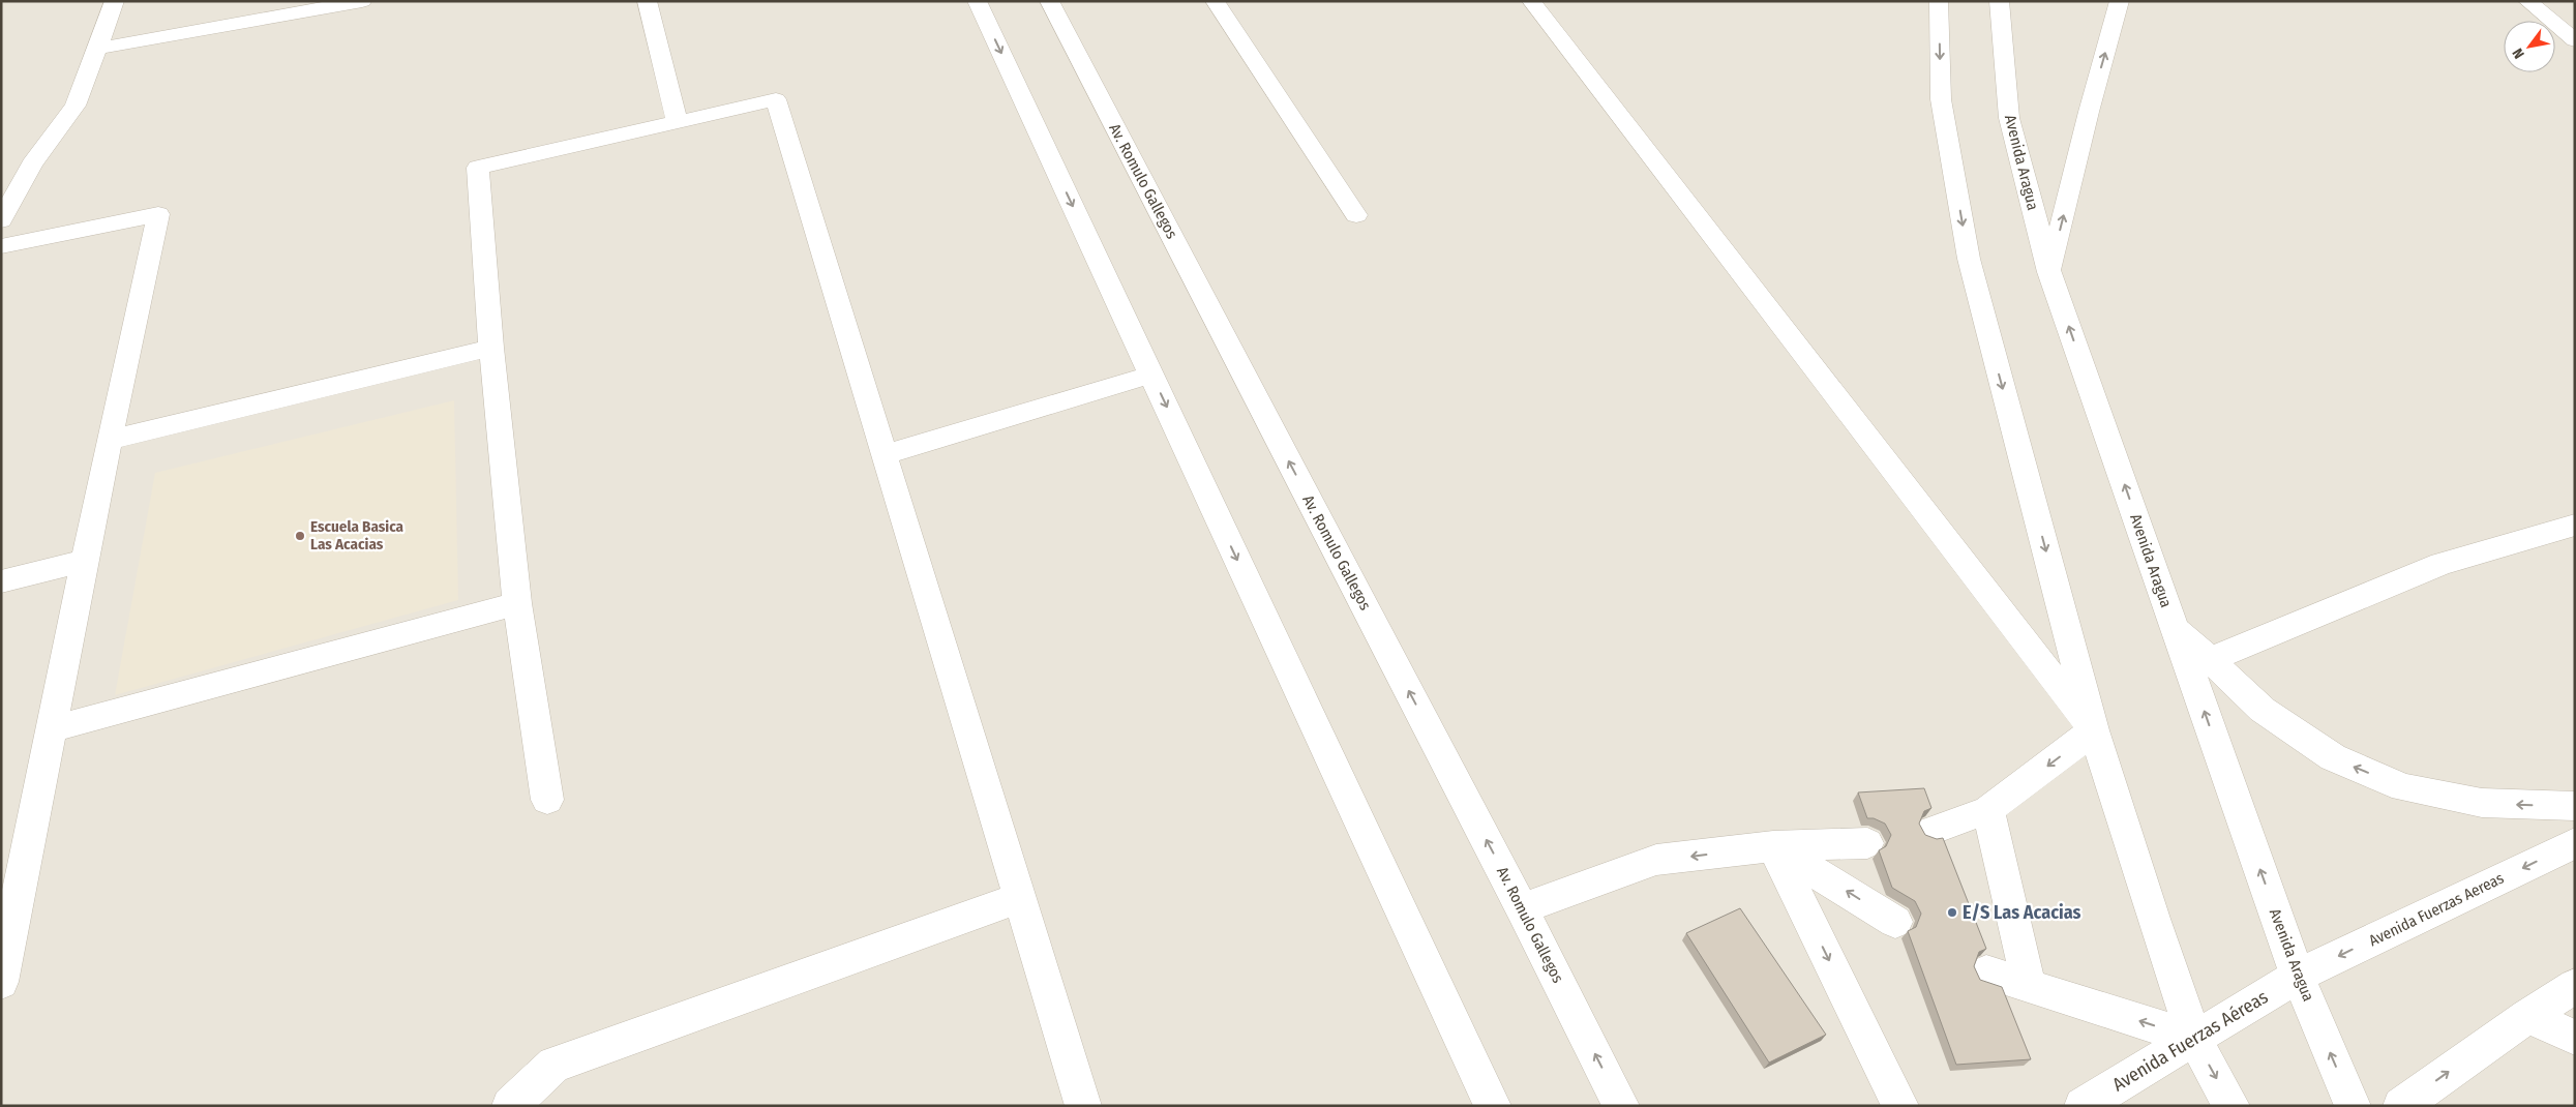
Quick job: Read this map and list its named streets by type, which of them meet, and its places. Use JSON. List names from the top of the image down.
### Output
{
  "streets": {
    "street": [
      "Avenida Aragua",
      "Av. Romulo Gallegos",
      "Avenida Fuerzas Aereas",
      "Avenida Fuerzas Aéreas"
    ]
  },
  "crossings": [
    ["Avenida Aragua", "Avenida Fuerzas Aereas"],
    ["Avenida Aragua", "Avenida Fuerzas Aéreas"],
    ["Avenida Fuerzas Aereas", "Avenida Fuerzas Aéreas"]
  ],
  "places": ["Escuela Basica Las Acacias", "E/S Las Acacias"],
  "north": "bottom left"
}
